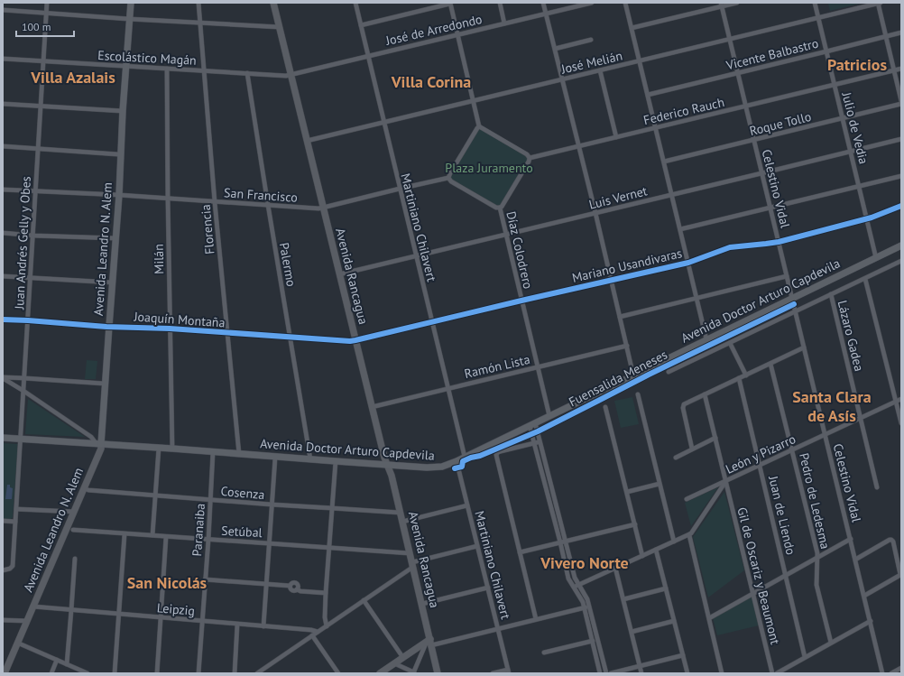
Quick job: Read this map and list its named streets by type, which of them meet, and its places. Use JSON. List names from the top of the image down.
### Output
{
  "streets": {
    "main road": ["Avenida Leandro N. Alem", "Avenida Rancagua", "Avenida Doctor Arturo Capdevila"],
    "street": [
      "José de Arredondo",
      "Vicente Balbastro",
      "Escolástico Magán",
      "José Melián",
      "Federico Rauch",
      "Roque Tollo",
      "Julio de Vedia",
      "Celestino Vidal",
      "San Francisco",
      "Luis Vernet",
      "Martiniano Chilavert",
      "Florencia",
      "Juan Andrés Gelly y Obes",
      "Díaz Colodrero",
      "Milán",
      "Palermo",
      "Mariano Usandivaras",
      "Joaquín Montaña",
      "Lázaro Gadea",
      "Ramón Lista",
      "León y Pizarro",
      "Cosenza",
      "Pedro de Ledesma",
      "Juan de Liendo",
      "Paranaiba",
      "Setúbal",
      "Gil de Oscariz y Beaumont",
      "Leipzig"
    ],
    "cycle path": ["Fuensalida Meneses"]
  },
  "crossings": [
    ["José de Arredondo", "Escolástico Magán"],
    ["José de Arredondo", "Martiniano Chilavert"],
    ["José de Arredondo", "Avenida Rancagua"],
    ["Vicente Balbastro", "Julio de Vedia"],
    ["Vicente Balbastro", "Celestino Vidal"],
    ["Escolástico Magán", "Florencia"],
    ["Escolástico Magán", "Juan Andrés Gelly y Obes"],
    ["Escolástico Magán", "Avenida Leandro N. Alem"],
    ["Escolástico Magán", "Milán"],
    ["Escolástico Magán", "Palermo"],
    ["Escolástico Magán", "Avenida Rancagua"],
    ["José Melián", "Julio de Vedia"],
    ["José Melián", "Celestino Vidal"],
    ["José Melián", "Martiniano Chilavert"],
    ["José Melián", "Avenida Rancagua"],
    ["Federico Rauch", "Julio de Vedia"],
    ["Federico Rauch", "Celestino Vidal"],
    ["Federico Rauch", "Díaz Colodrero"],
    ["Roque Tollo", "Julio de Vedia"],
    ["Roque Tollo", "Celestino Vidal"],
    ["Julio de Vedia", "Luis Vernet"],
    ["Julio de Vedia", "Mariano Usandivaras"],
    ["Julio de Vedia", "Avenida Doctor Arturo Capdevila"],
    ["Celestino Vidal", "Luis Vernet"],
    ["Celestino Vidal", "Mariano Usandivaras"],
    ["Celestino Vidal", "Avenida Doctor Arturo Capdevila"],
    ["Celestino Vidal", "León y Pizarro"],
    ["San Francisco", "Florencia"],
    ["San Francisco", "Juan Andrés Gelly y Obes"],
    ["San Francisco", "Avenida Leandro N. Alem"],
    ["San Francisco", "Milán"],
    ["San Francisco", "Palermo"],
    ["San Francisco", "Avenida Rancagua"],
    ["Luis Vernet", "Martiniano Chilavert"],
    ["Luis Vernet", "Díaz Colodrero"],
    ["Luis Vernet", "Avenida Rancagua"],
    ["Martiniano Chilavert", "Mariano Usandivaras"],
    ["Martiniano Chilavert", "Avenida Doctor Arturo Capdevila"],
    ["Martiniano Chilavert", "Ramón Lista"],
    ["Florencia", "Avenida Doctor Arturo Capdevila"],
    ["Florencia", "Joaquín Montaña"],
    ["Juan Andrés Gelly y Obes", "Avenida Doctor Arturo Capdevila"],
    ["Juan Andrés Gelly y Obes", "Joaquín Montaña"],
    ["Avenida Leandro N. Alem", "Avenida Doctor Arturo Capdevila"],
    ["Avenida Leandro N. Alem", "Joaquín Montaña"],
    ["Avenida Leandro N. Alem", "Cosenza"],
    ["Avenida Leandro N. Alem", "Leipzig"],
    ["Díaz Colodrero", "Mariano Usandivaras"],
    ["Díaz Colodrero", "Avenida Doctor Arturo Capdevila"],
    ["Díaz Colodrero", "Ramón Lista"],
    ["Milán", "Avenida Doctor Arturo Capdevila"],
    ["Milán", "Joaquín Montaña"],
    ["Palermo", "Avenida Doctor Arturo Capdevila"],
    ["Palermo", "Joaquín Montaña"],
    ["Mariano Usandivaras", "Avenida Rancagua"],
    ["Mariano Usandivaras", "Joaquín Montaña"],
    ["Avenida Rancagua", "Avenida Doctor Arturo Capdevila"],
    ["Avenida Rancagua", "Joaquín Montaña"],
    ["Avenida Rancagua", "Ramón Lista"],
    ["Avenida Rancagua", "Cosenza"],
    ["Avenida Rancagua", "Setúbal"],
    ["Avenida Doctor Arturo Capdevila", "Paranaiba"],
    ["Lázaro Gadea", "León y Pizarro"],
    ["León y Pizarro", "Pedro de Ledesma"],
    ["León y Pizarro", "Juan de Liendo"],
    ["León y Pizarro", "Gil de Oscariz y Beaumont"],
    ["Cosenza", "Paranaiba"],
    ["Paranaiba", "Setúbal"],
    ["Paranaiba", "Leipzig"]
  ],
  "districts": [
    "Patricios",
    "Villa Azalais",
    "Villa Corina",
    "Santa Clara de Asís",
    "Vivero Norte",
    "San Nicolás"
  ],
  "parks": ["Plaza Juramento"],
  "scale_bar": "100 m"
}
